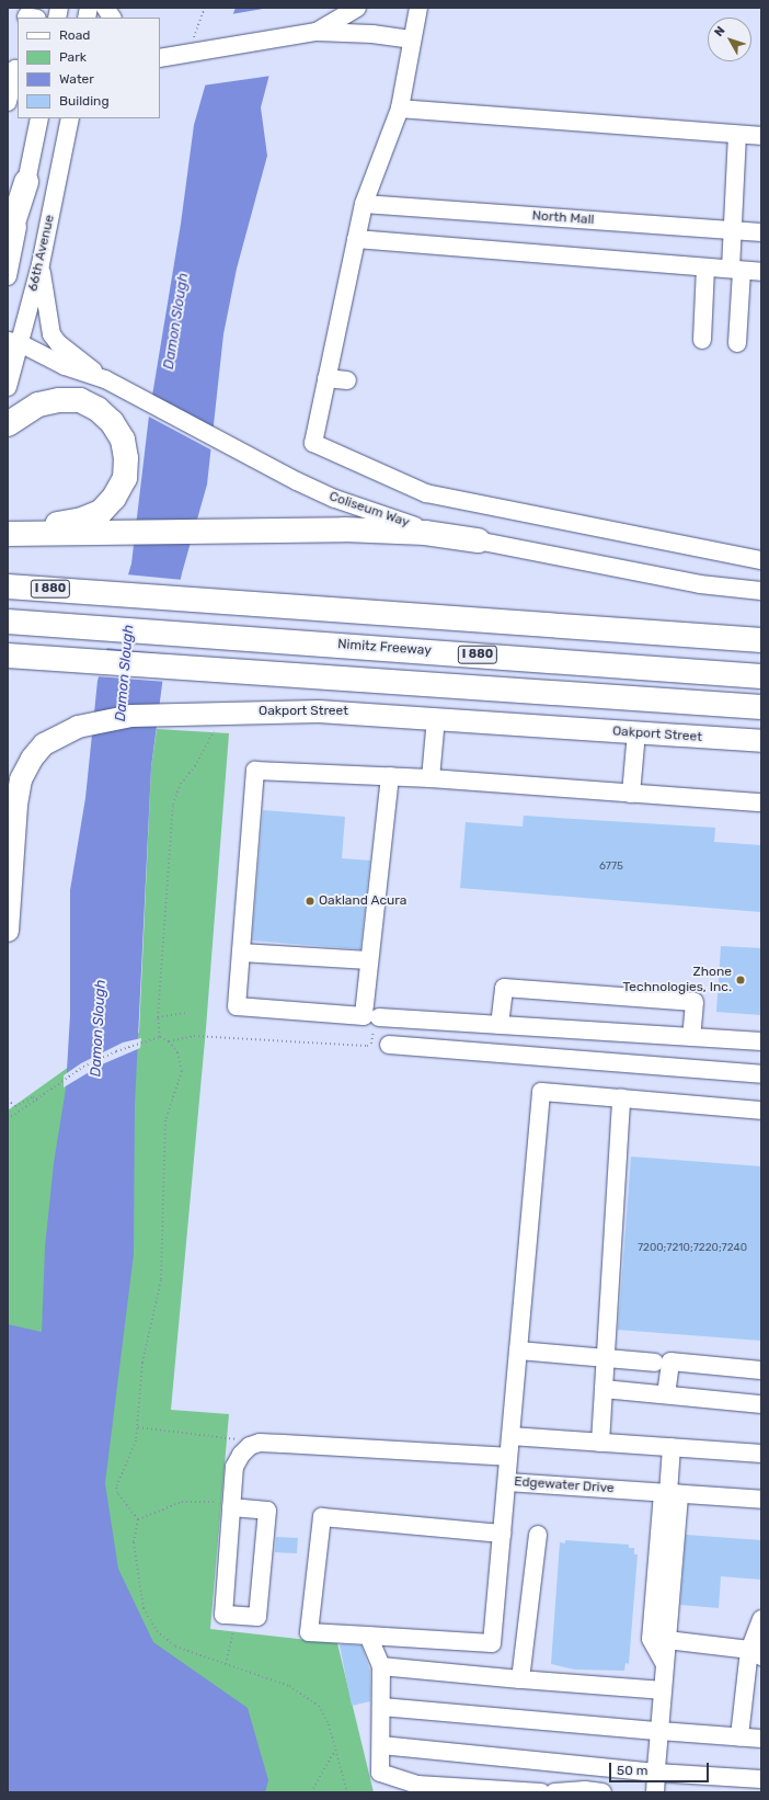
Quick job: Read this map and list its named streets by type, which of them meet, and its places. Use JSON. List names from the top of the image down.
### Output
{
  "streets": {
    "highway": ["I 880", "Nimitz Freeway"],
    "main road": ["Oakport Street"],
    "street": [
      "North Mall",
      "66th Avenue",
      "Coliseum Way",
      "Edgewater Drive"
    ]
  },
  "crossings": [
    ["66th Avenue", "Coliseum Way"]
  ],
  "water": ["Damon Slough"],
  "places": ["Oakland Acura", "Zhone Technologies, Inc."],
  "house_numbers": ["6775", "7200;7210;7220;7240"],
  "legend": [
    "Road",
    "Park",
    "Water",
    "Building"
  ],
  "scale_bar": "50 m",
  "north": "top left"
}
